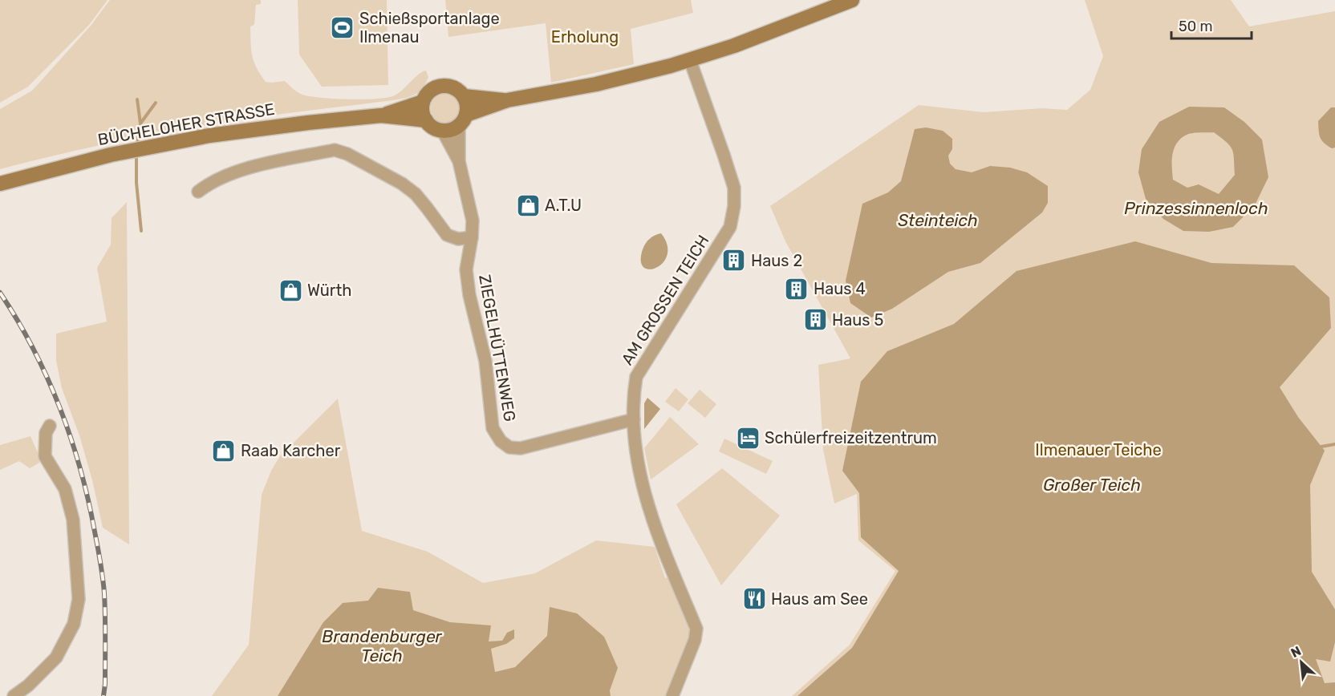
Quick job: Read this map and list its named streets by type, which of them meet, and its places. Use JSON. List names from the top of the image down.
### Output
{
  "streets": {
    "main road": ["BÜCHELOHER STRASSE"],
    "street": ["AM GROSSEN TEICH", "ZIEGELHÜTTENWEG"]
  },
  "crossings": [
    ["BÜCHELOHER STRASSE", "AM GROSSEN TEICH"],
    ["BÜCHELOHER STRASSE", "ZIEGELHÜTTENWEG"],
    ["AM GROSSEN TEICH", "ZIEGELHÜTTENWEG"]
  ],
  "water": [
    "Prinzessinnenloch",
    "Steinteich",
    "Großer Teich",
    "Brandenburger Teich"
  ],
  "parks": ["Erholung", "Ilmenauer Teiche"],
  "places": {
    "sports": ["Schießsportanlage Ilmenau"],
    "shop": ["A.T.U", "Würth", "Raab Karcher"],
    "building": ["Haus 2", "Haus 4", "Haus 5"],
    "hotel": ["Schülerfreizeitzentrum"],
    "restaurant": ["Haus am See"]
  },
  "scale_bar": "50 m",
  "north": "top left"
}
